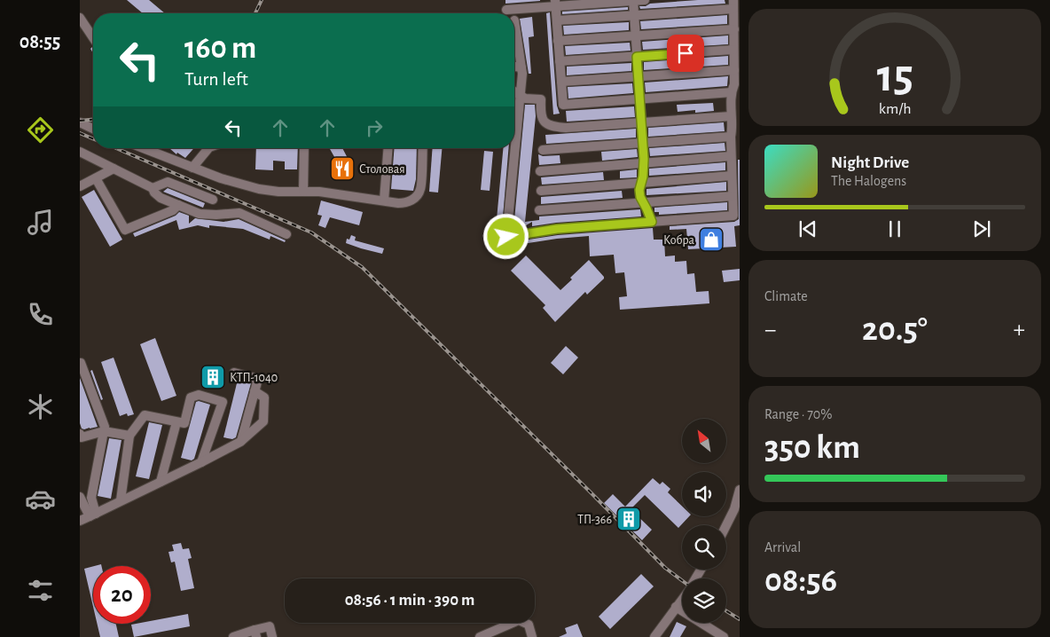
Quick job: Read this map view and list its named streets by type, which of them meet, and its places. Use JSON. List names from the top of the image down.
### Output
{
  "places": {
    "restaurant": ["Столовая"],
    "shop": ["Кобра"],
    "building": ["КТП-1040", "ТП-366"]
  },
  "north": "top left",
  "page": {
    "tabs": "08:55",
    "turn": ["160 m", "Turn left"],
    "song": ["Night Drive", "The Halogens"],
    "tile": [
      "Climate",
      ["Range · 70%", "350 km"],
      ["Arrival", "08:56"]
    ],
    "heat": ["−", "20.5°", "+"],
    "limit": "20",
    "trip": "08:56 · 1 min · 390 m",
    "gauge": ["15", "km/h"]
  }
}
